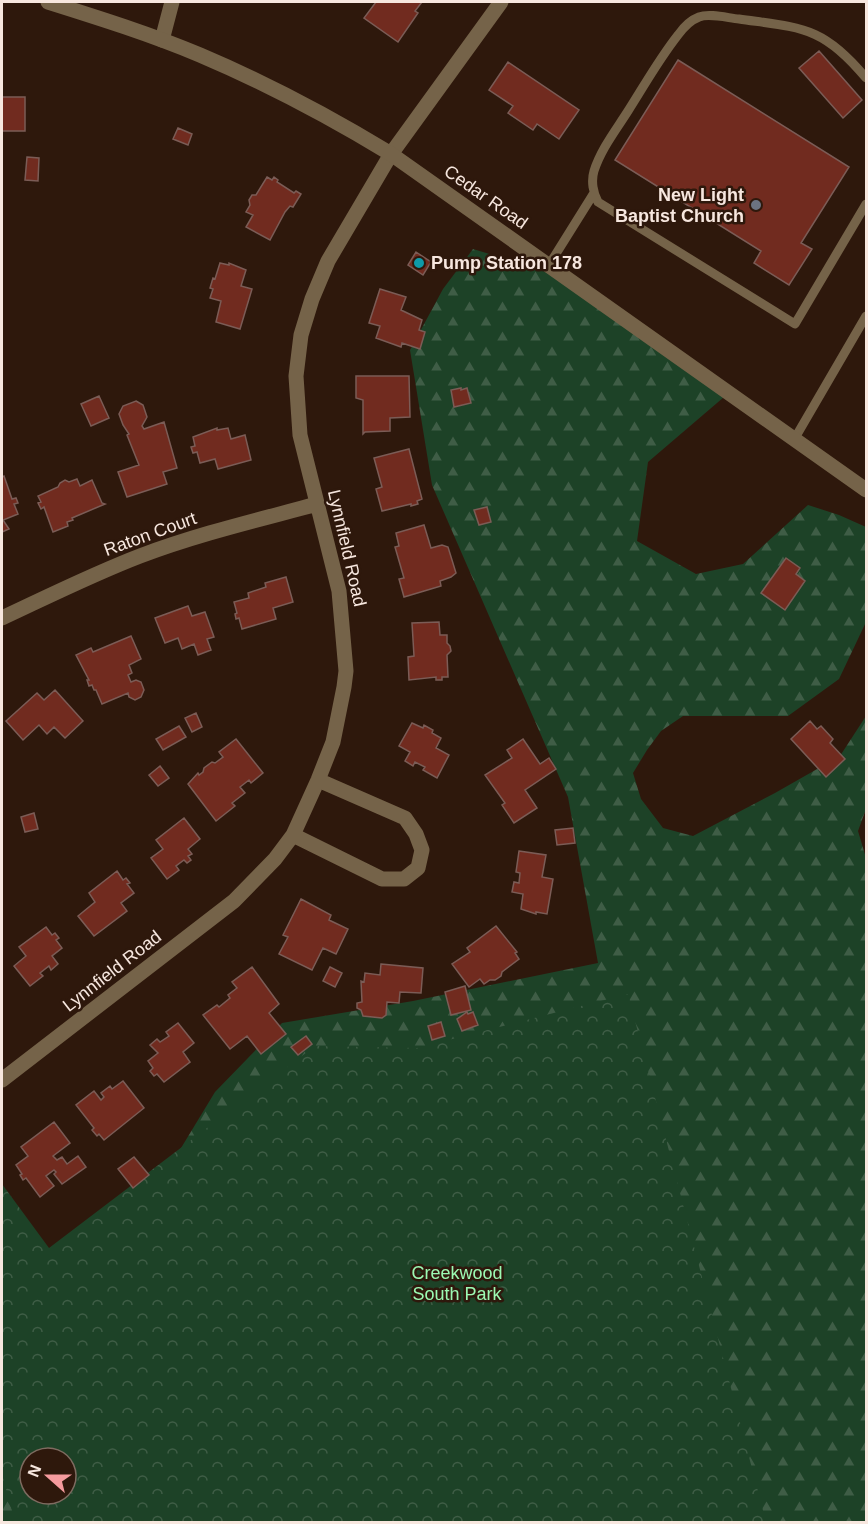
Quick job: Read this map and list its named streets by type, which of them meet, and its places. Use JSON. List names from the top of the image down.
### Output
{
  "streets": {
    "street": ["Cedar Road", "Raton Court", "Lynnfield Road"]
  },
  "crossings": [
    ["Cedar Road", "Lynnfield Road"],
    ["Raton Court", "Lynnfield Road"]
  ],
  "parks": ["Creekwood South Park"],
  "places": ["New Light Baptist Church", "Pump Station 178"],
  "north": "left"
}
